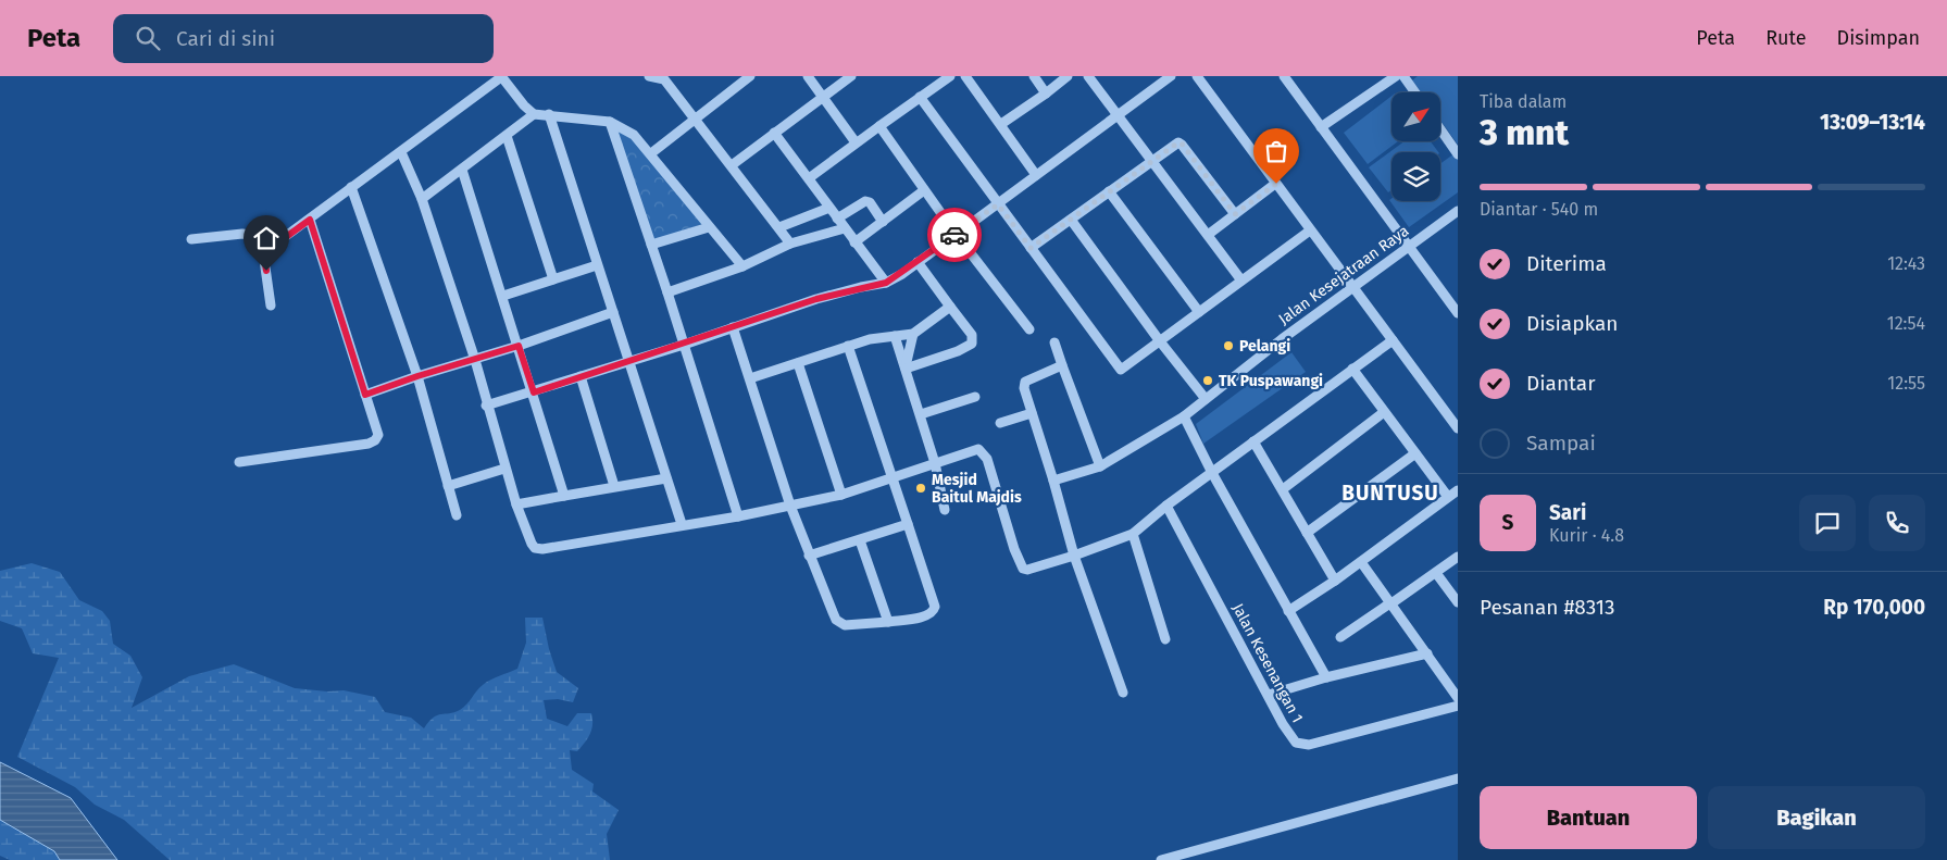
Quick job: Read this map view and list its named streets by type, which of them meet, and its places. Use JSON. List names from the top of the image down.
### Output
{
  "streets": {
    "street": ["Jalan Kesejatraan Raya", "Jalan Kesenangan 1"]
  },
  "districts": ["BUNTUSU"],
  "places": ["Pelangi", "TK Puspawangi", "Mesjid Baitul Majdis"],
  "north": "top right",
  "page": {
    "header": "Peta",
    "search": "Cari di sini",
    "nav": ["Peta", "Rute", "Disimpan"],
    "heading": ["3 mnt", "Tiba dalam", "13:09–13:14"],
    "panel": [
      "Sari",
      "Kurir · 4.8",
      "Pesanan #8313",
      "Rp 170,000"
    ],
    "bar": "Diantar · 540 m",
    "list": [
      ["Diterima", "12:43"],
      ["Disiapkan", "12:54"],
      ["Diantar", "12:55"],
      "Sampai"
    ],
    "round": "S",
    "buttons": ["Bantuan", "Bagikan"]
  }
}
